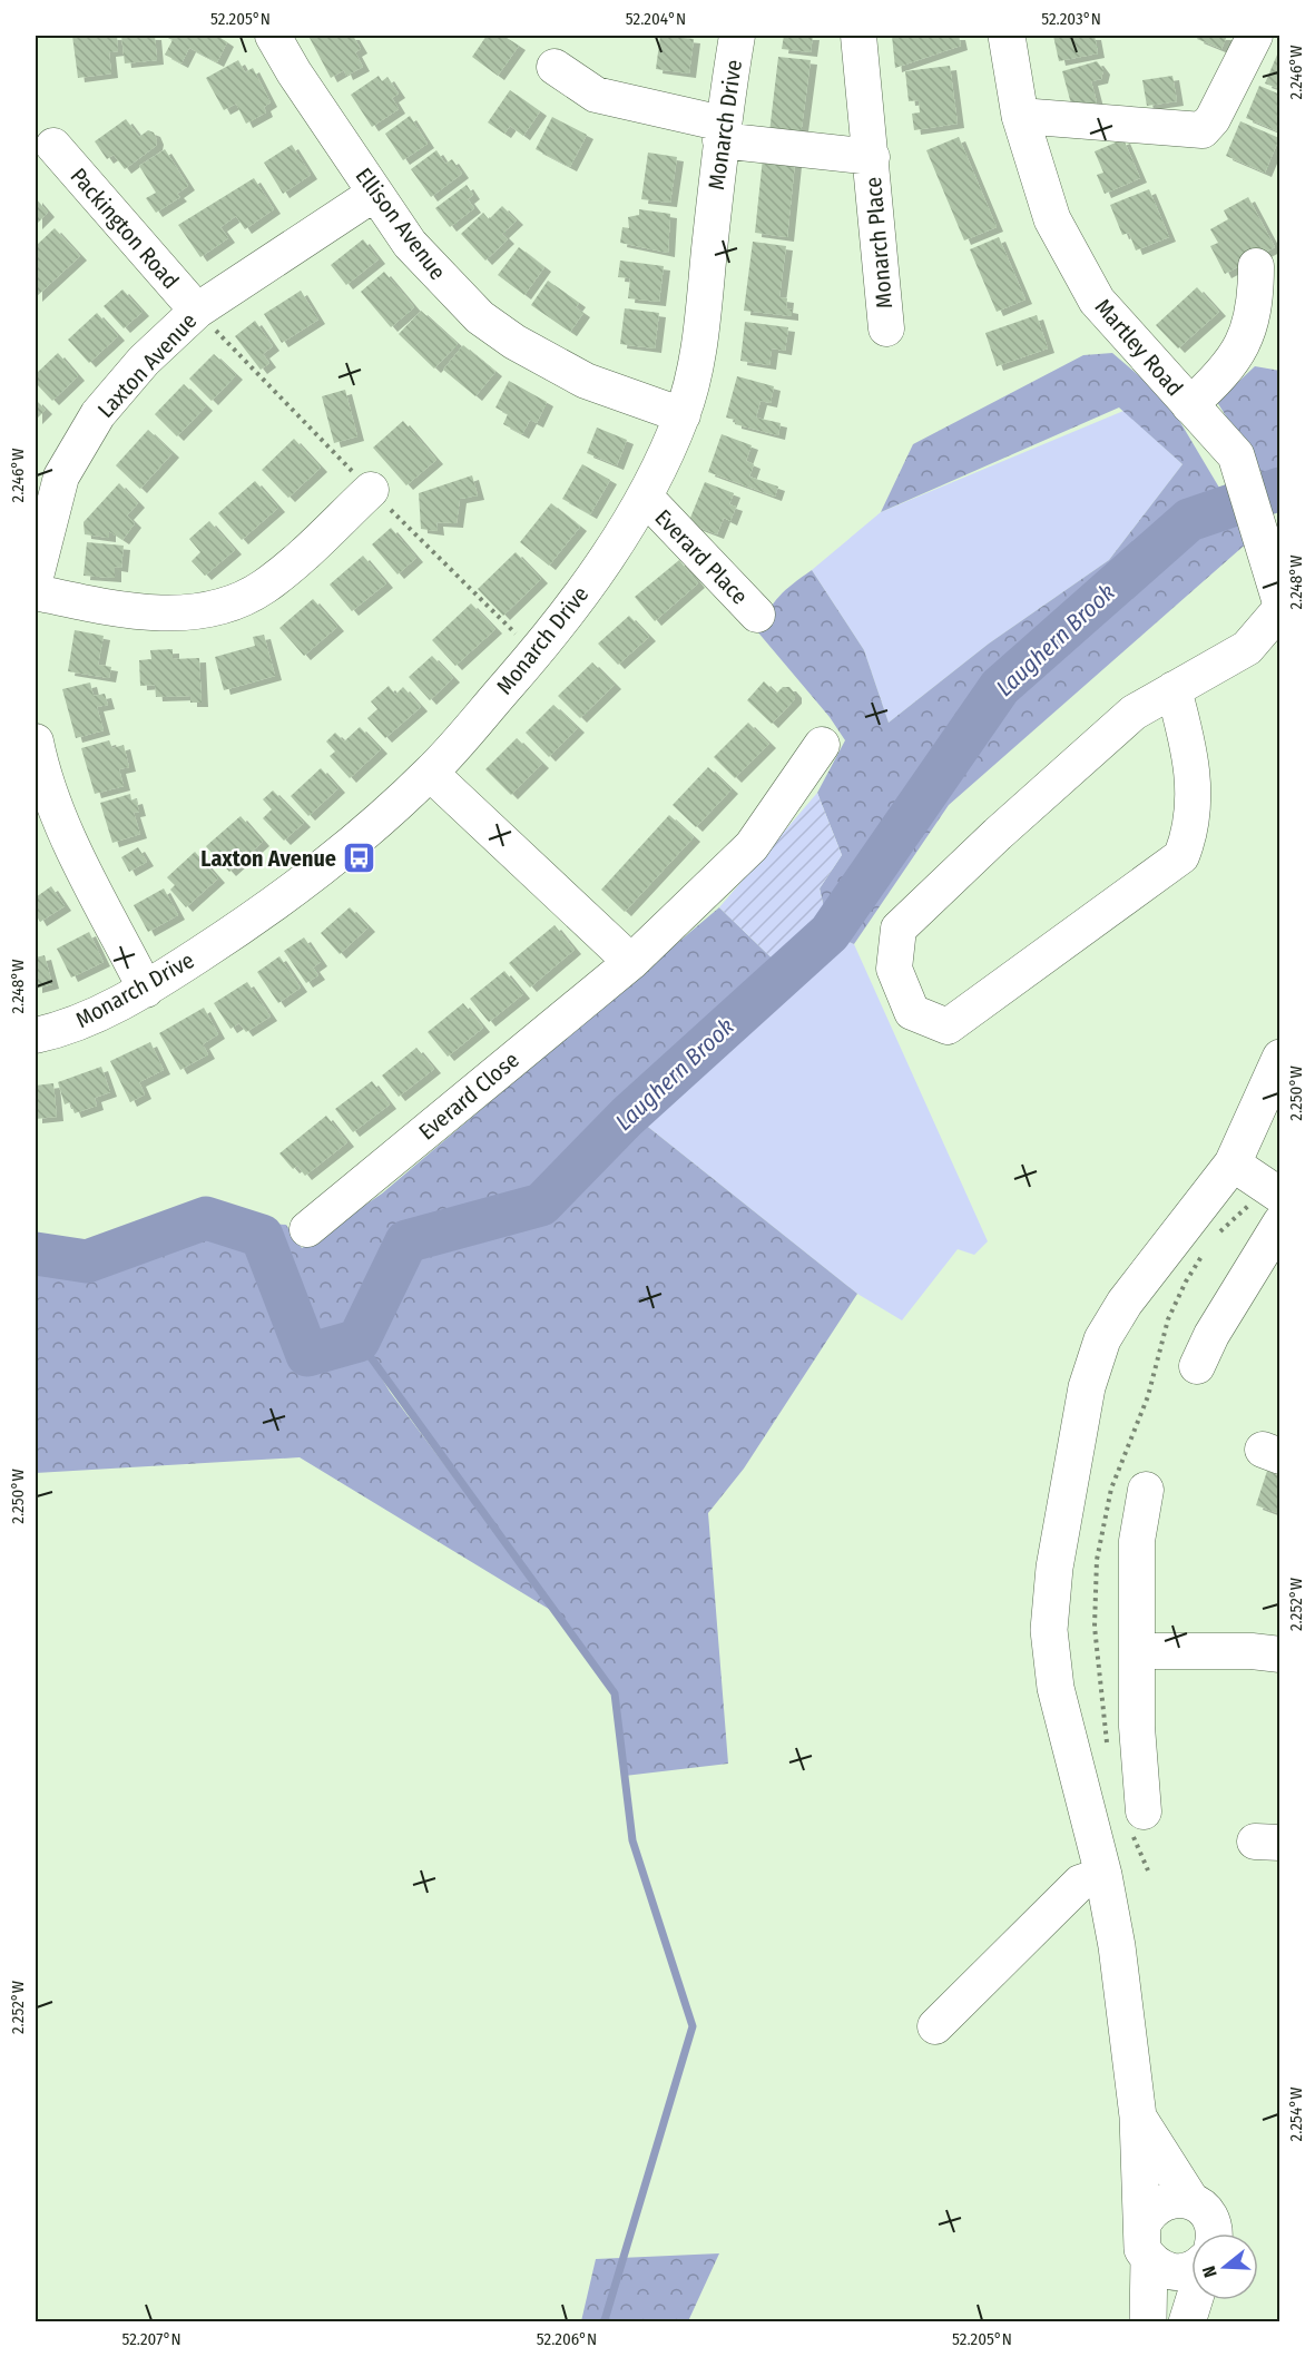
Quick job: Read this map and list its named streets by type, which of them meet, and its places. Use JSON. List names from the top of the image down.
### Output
{
  "streets": {
    "main road": ["Martley Road"],
    "street": [
      "Monarch Drive",
      "Ellison Avenue",
      "Packington Road",
      "Monarch Place",
      "Laxton Avenue",
      "Everard Place",
      "Everard Close"
    ]
  },
  "crossings": [
    ["Monarch Drive", "Ellison Avenue"],
    ["Monarch Drive", "Monarch Place"],
    ["Monarch Drive", "Everard Place"],
    ["Ellison Avenue", "Laxton Avenue"],
    ["Packington Road", "Laxton Avenue"]
  ],
  "water": ["Laughern Brook"],
  "places": {
    "bus stop": ["Laxton Avenue"]
  },
  "north": "left",
  "coordinates": [
    "52.205°N",
    "52.204°N",
    "52.203°N",
    "2.246°W",
    "2.248°W",
    "2.250°W",
    "2.252°W",
    "2.254°W",
    "52.207°N",
    "52.206°N"
  ]
}
